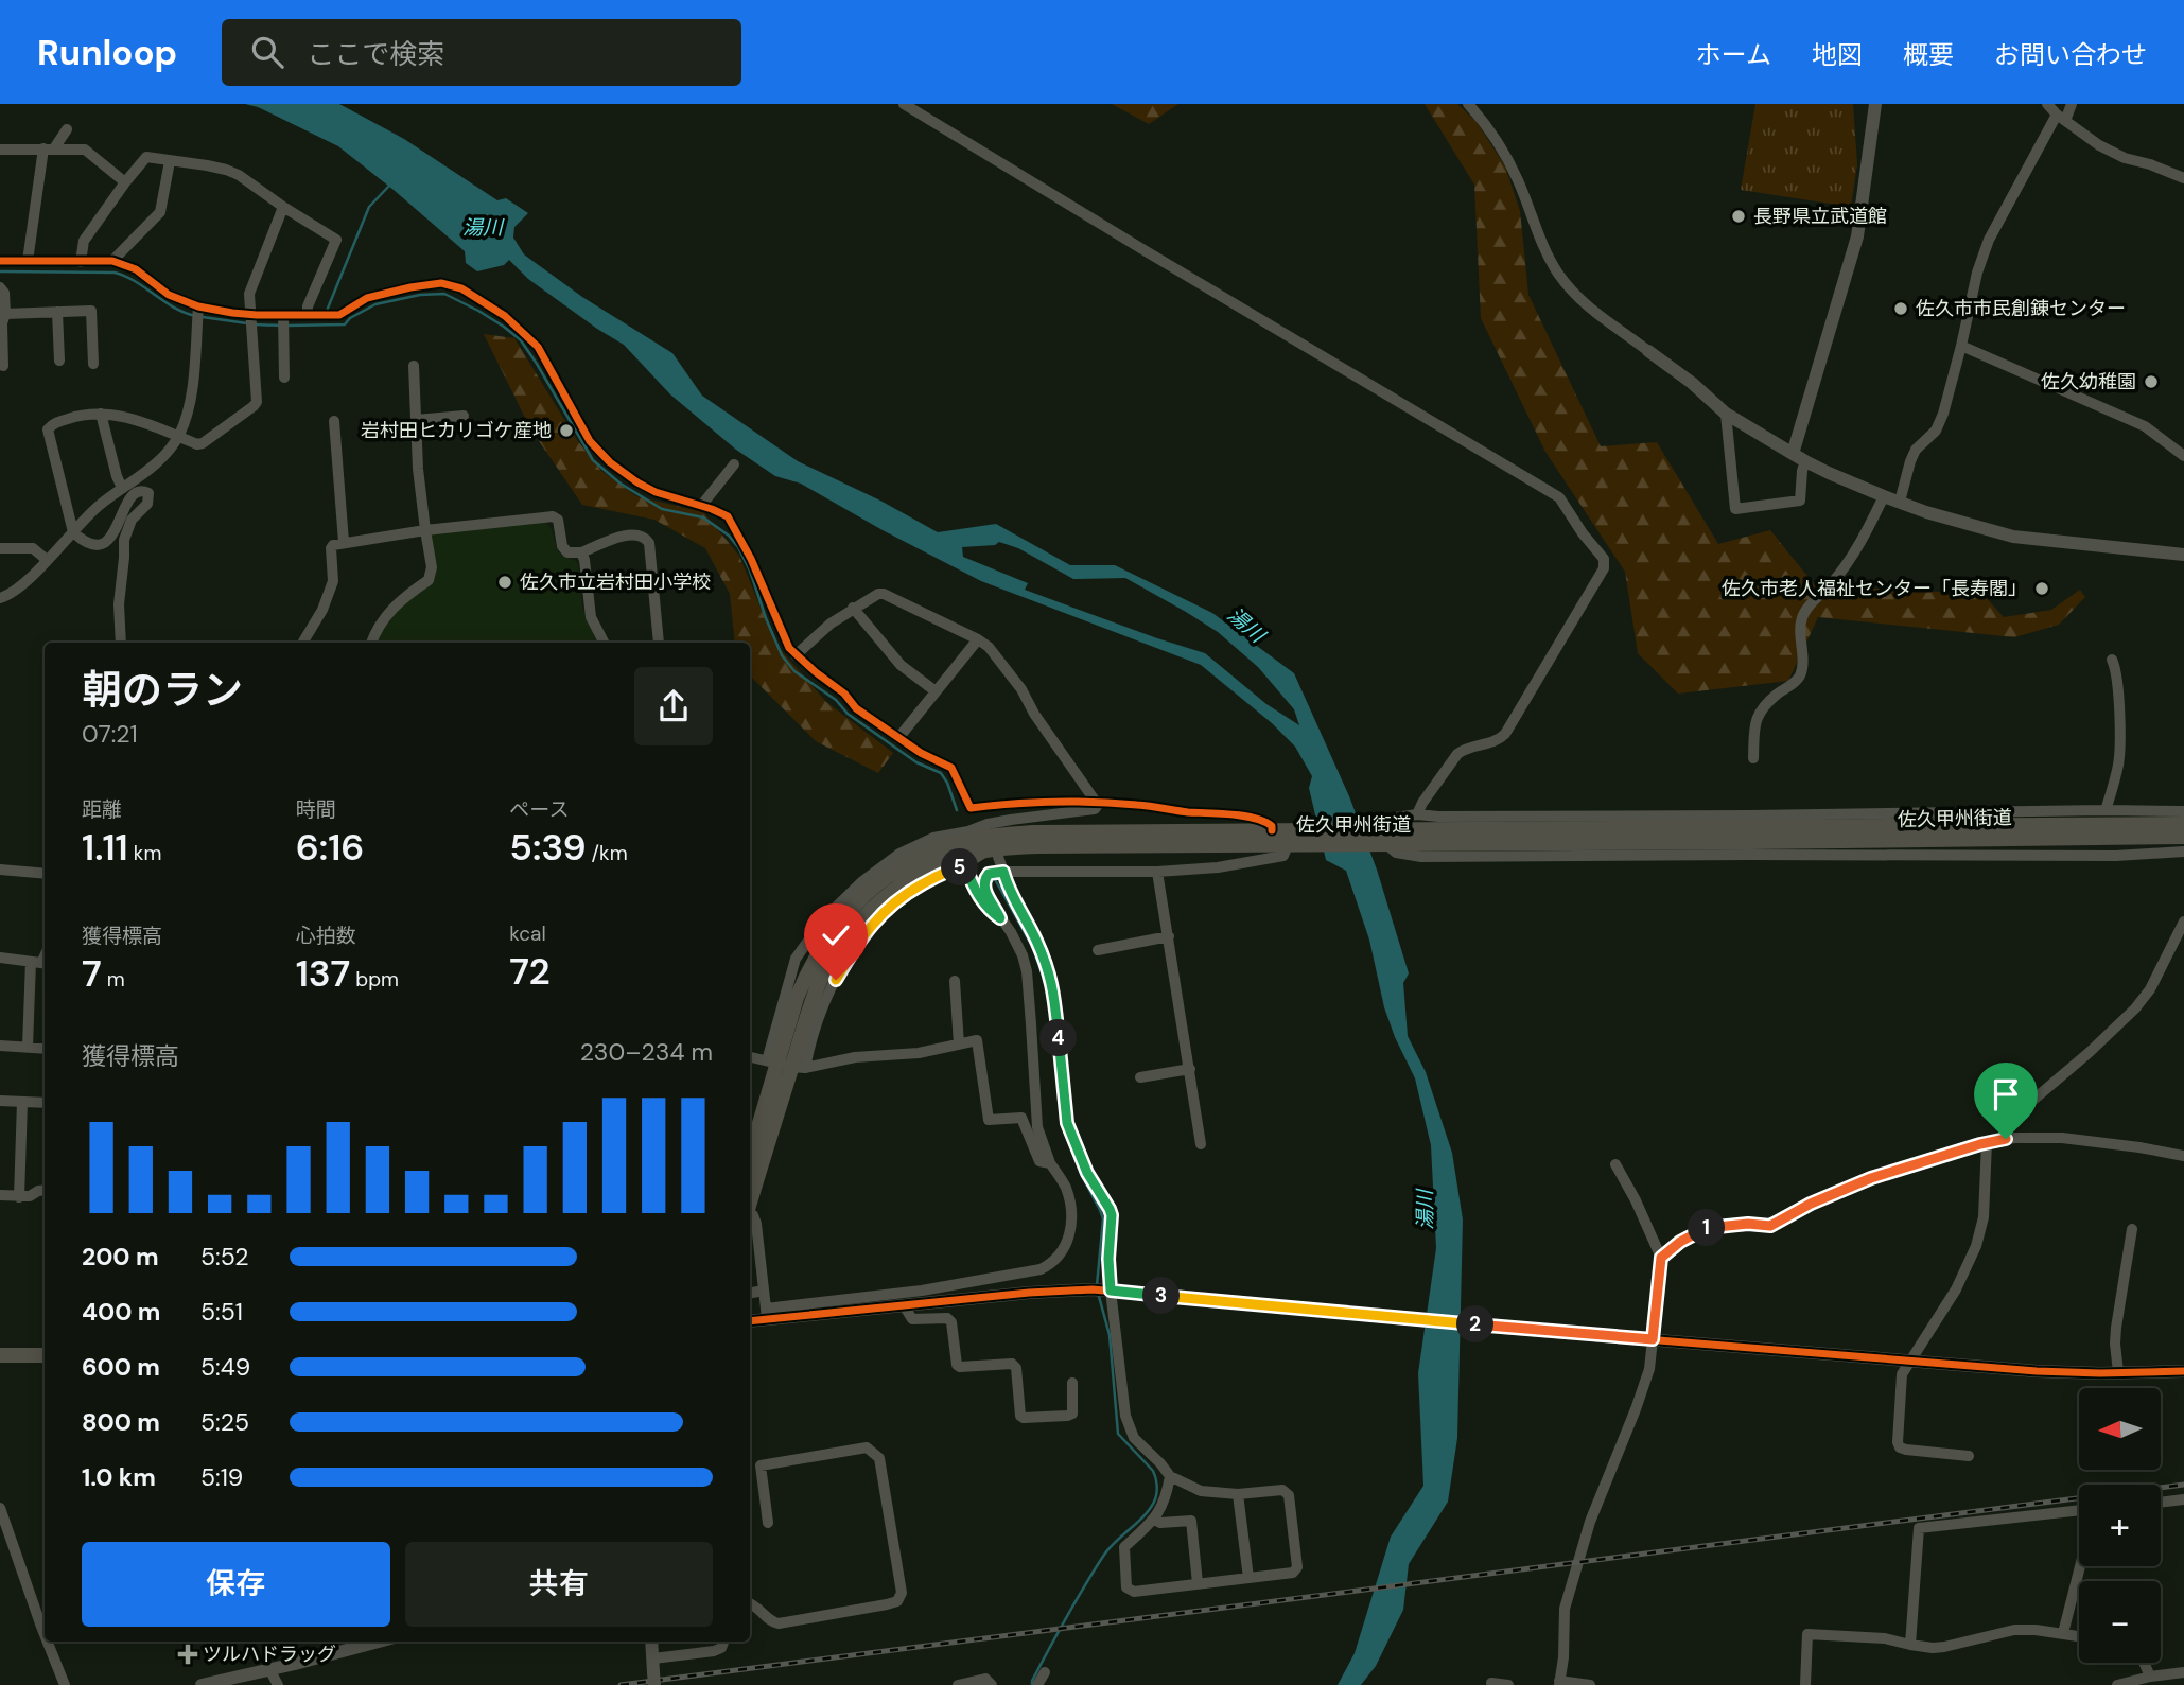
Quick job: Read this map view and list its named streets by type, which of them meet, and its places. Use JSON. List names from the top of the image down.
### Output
{
  "streets": {
    "main road": ["佐久甲州街道"]
  },
  "water": ["湯川"],
  "places": {
    "other": [
      "長野県立武道館",
      "佐久市市民創錬センター",
      "佐久幼稚園",
      "岩村田ヒカリゴケ産地",
      "佐久市立岩村田小学校",
      "佐久市老人福祉センター「長寿閣」"
    ],
    "health": ["ツルハドラッグ"]
  },
  "north": "left",
  "page": {
    "header": "Runloop",
    "search": "ここで検索",
    "nav": [
      "ホーム",
      "地図",
      "概要",
      "お問い合わせ"
    ],
    "heading": ["朝のラン", "07:21"],
    "stats": [
      ["距離", "1.11 km"],
      ["時間", "6:16"],
      ["ペース", "5:39 /km"],
      ["獲得標高", "7 m"],
      ["心拍数", "137 bpm"],
      ["kcal", "72"]
    ],
    "pins": [
      "5",
      "4",
      "1",
      "3",
      "2"
    ],
    "chart": ["獲得標高", "230–234 m"],
    "list": [
      {
        "name": "200 m",
        "note": "5:52"
      },
      {
        "name": "400 m",
        "note": "5:51"
      },
      {
        "name": "600 m",
        "note": "5:49"
      },
      {
        "name": "800 m",
        "note": "5:25"
      },
      {
        "name": "1.0 km",
        "note": "5:19"
      }
    ],
    "map_buttons": ["+", "−"],
    "buttons": ["保存", "共有"]
  }
}
